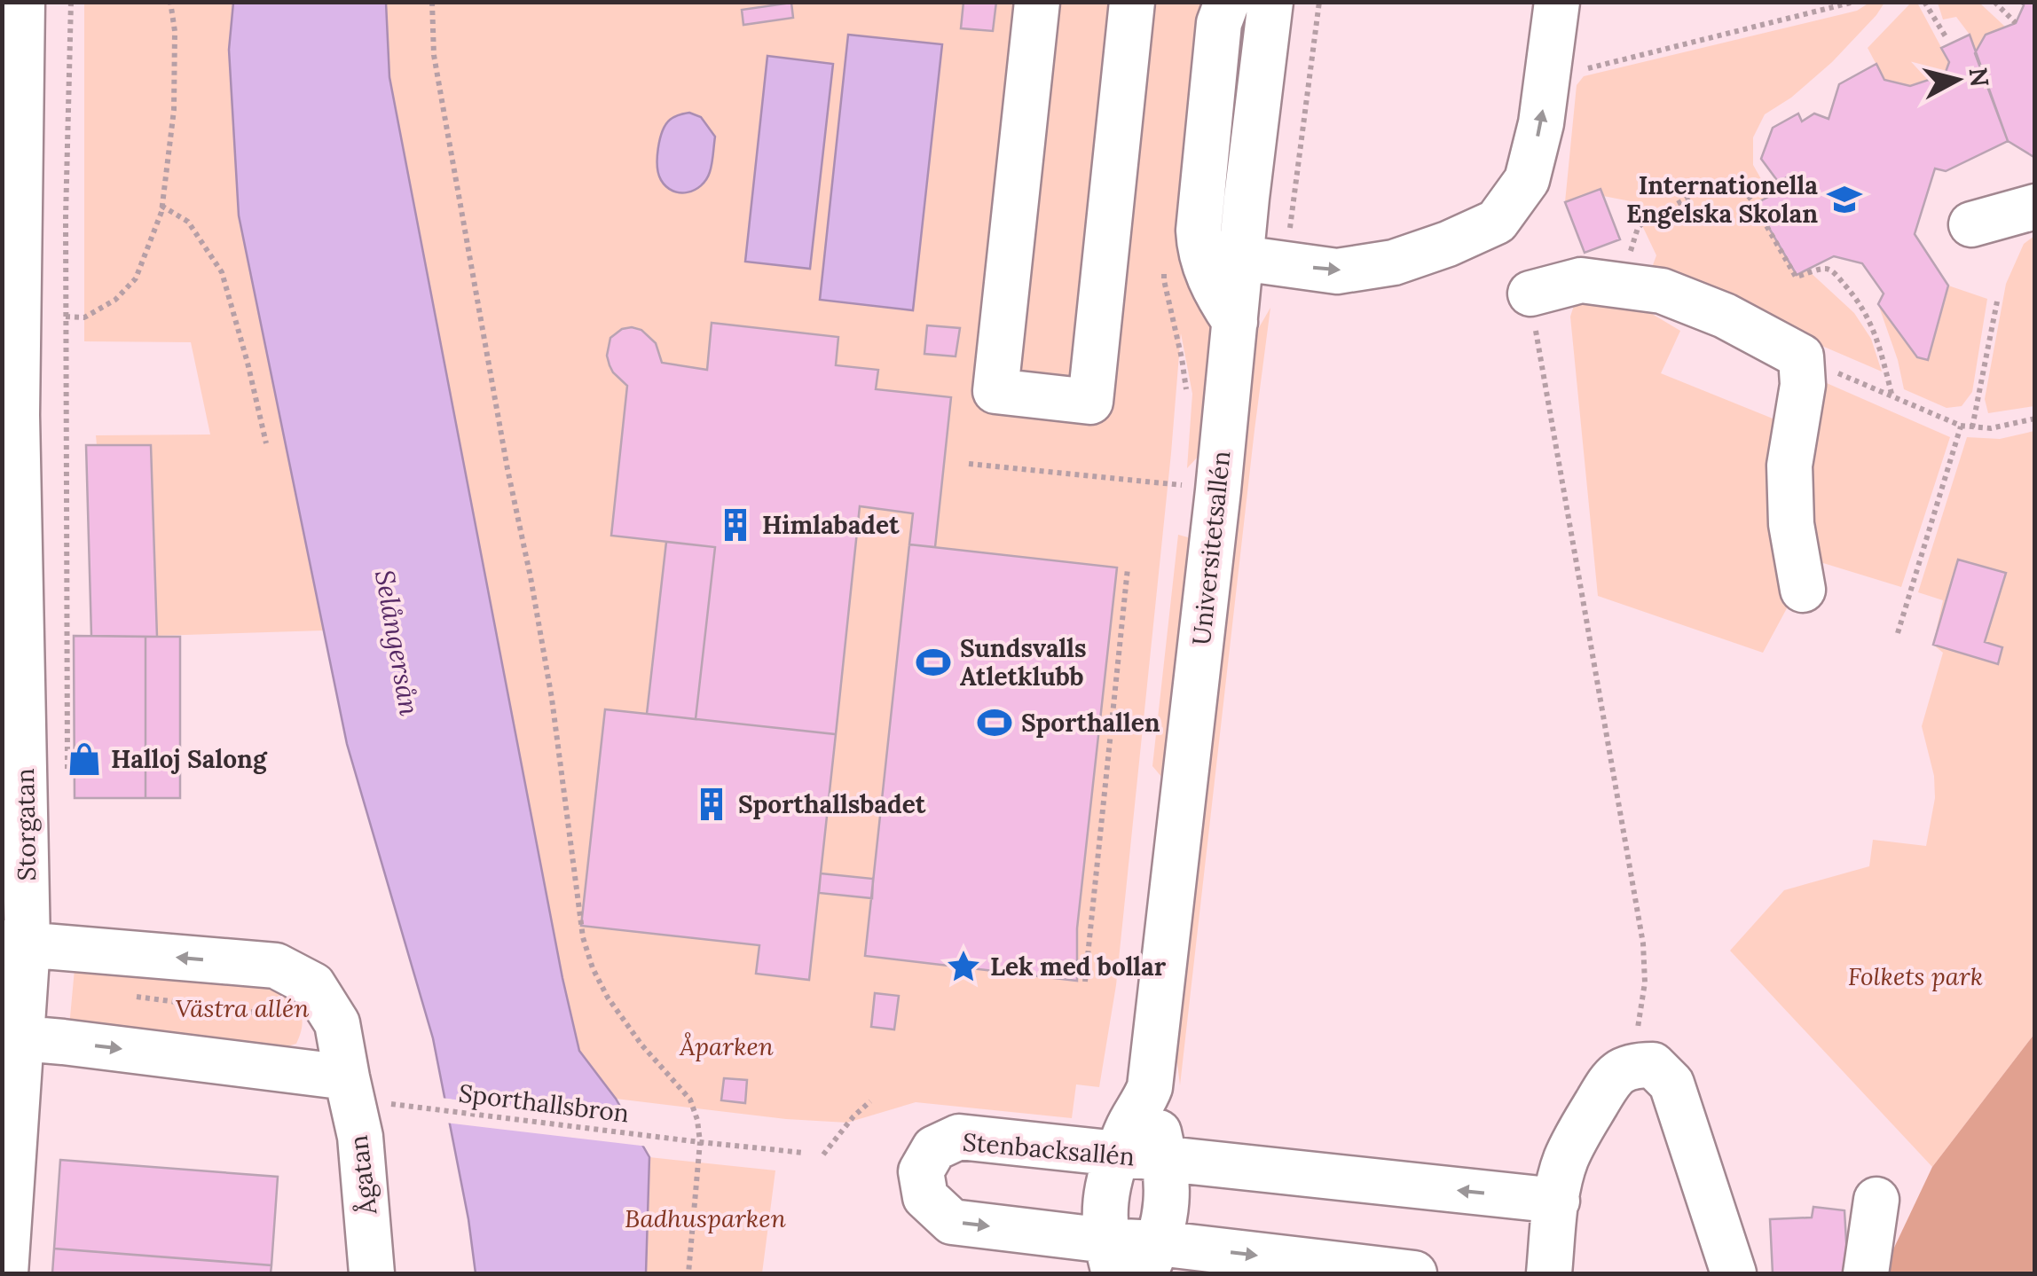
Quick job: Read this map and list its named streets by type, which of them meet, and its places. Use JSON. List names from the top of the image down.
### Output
{
  "streets": {
    "street": [
      "Universitetsallén",
      "Storgatan",
      "Stenbacksallén",
      "Ågatan"
    ],
    "path": ["Sporthallsbron"]
  },
  "crossings": [
    ["Universitetsallén", "Stenbacksallén"]
  ],
  "water": ["Selångersån"],
  "parks": [
    "Folkets park",
    "Västra allén",
    "Åparken",
    "Badhusparken"
  ],
  "places": {
    "school or university": ["Internationella Engelska Skolan"],
    "building": ["Himlabadet", "Sporthallsbadet"],
    "sports": ["Sundsvalls Atletklubb", "Sporthallen"],
    "shop": ["Halloj Salong"],
    "place": ["Lek med bollar"]
  },
  "north": "right"
}
